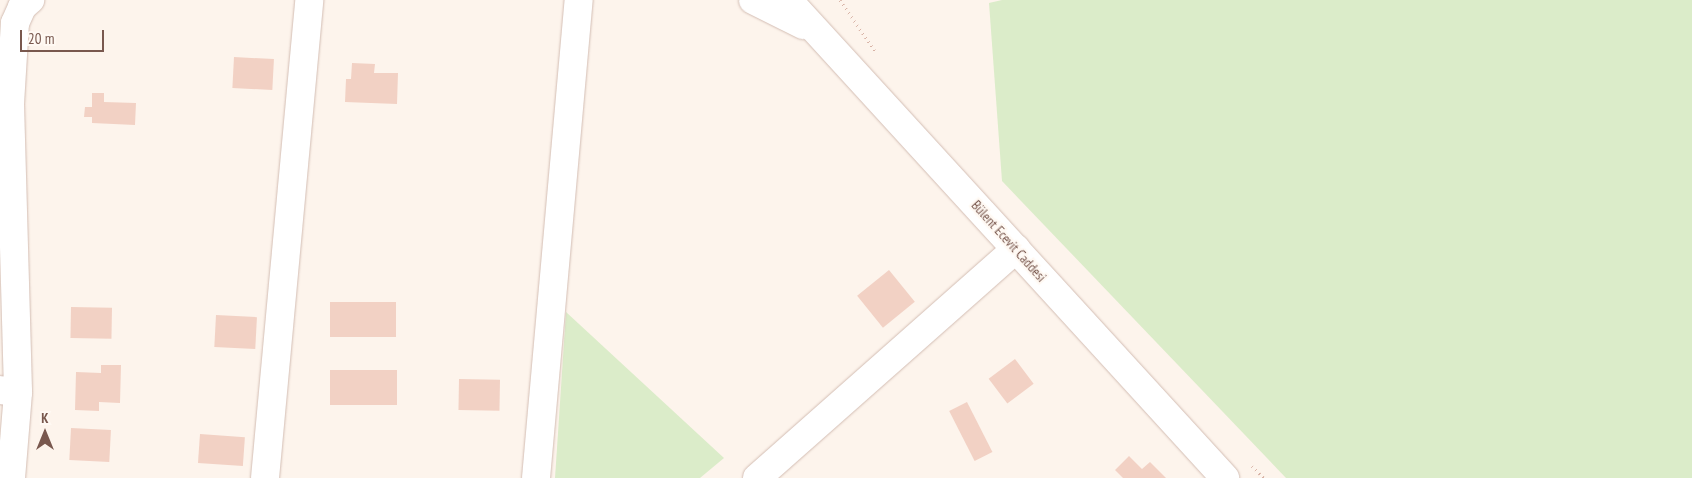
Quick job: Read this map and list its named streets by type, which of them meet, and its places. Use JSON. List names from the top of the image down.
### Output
{
  "streets": {
    "street": ["Bülent Ecevit Caddesi"]
  },
  "scale_bar": "20 m",
  "north": "top"
}
